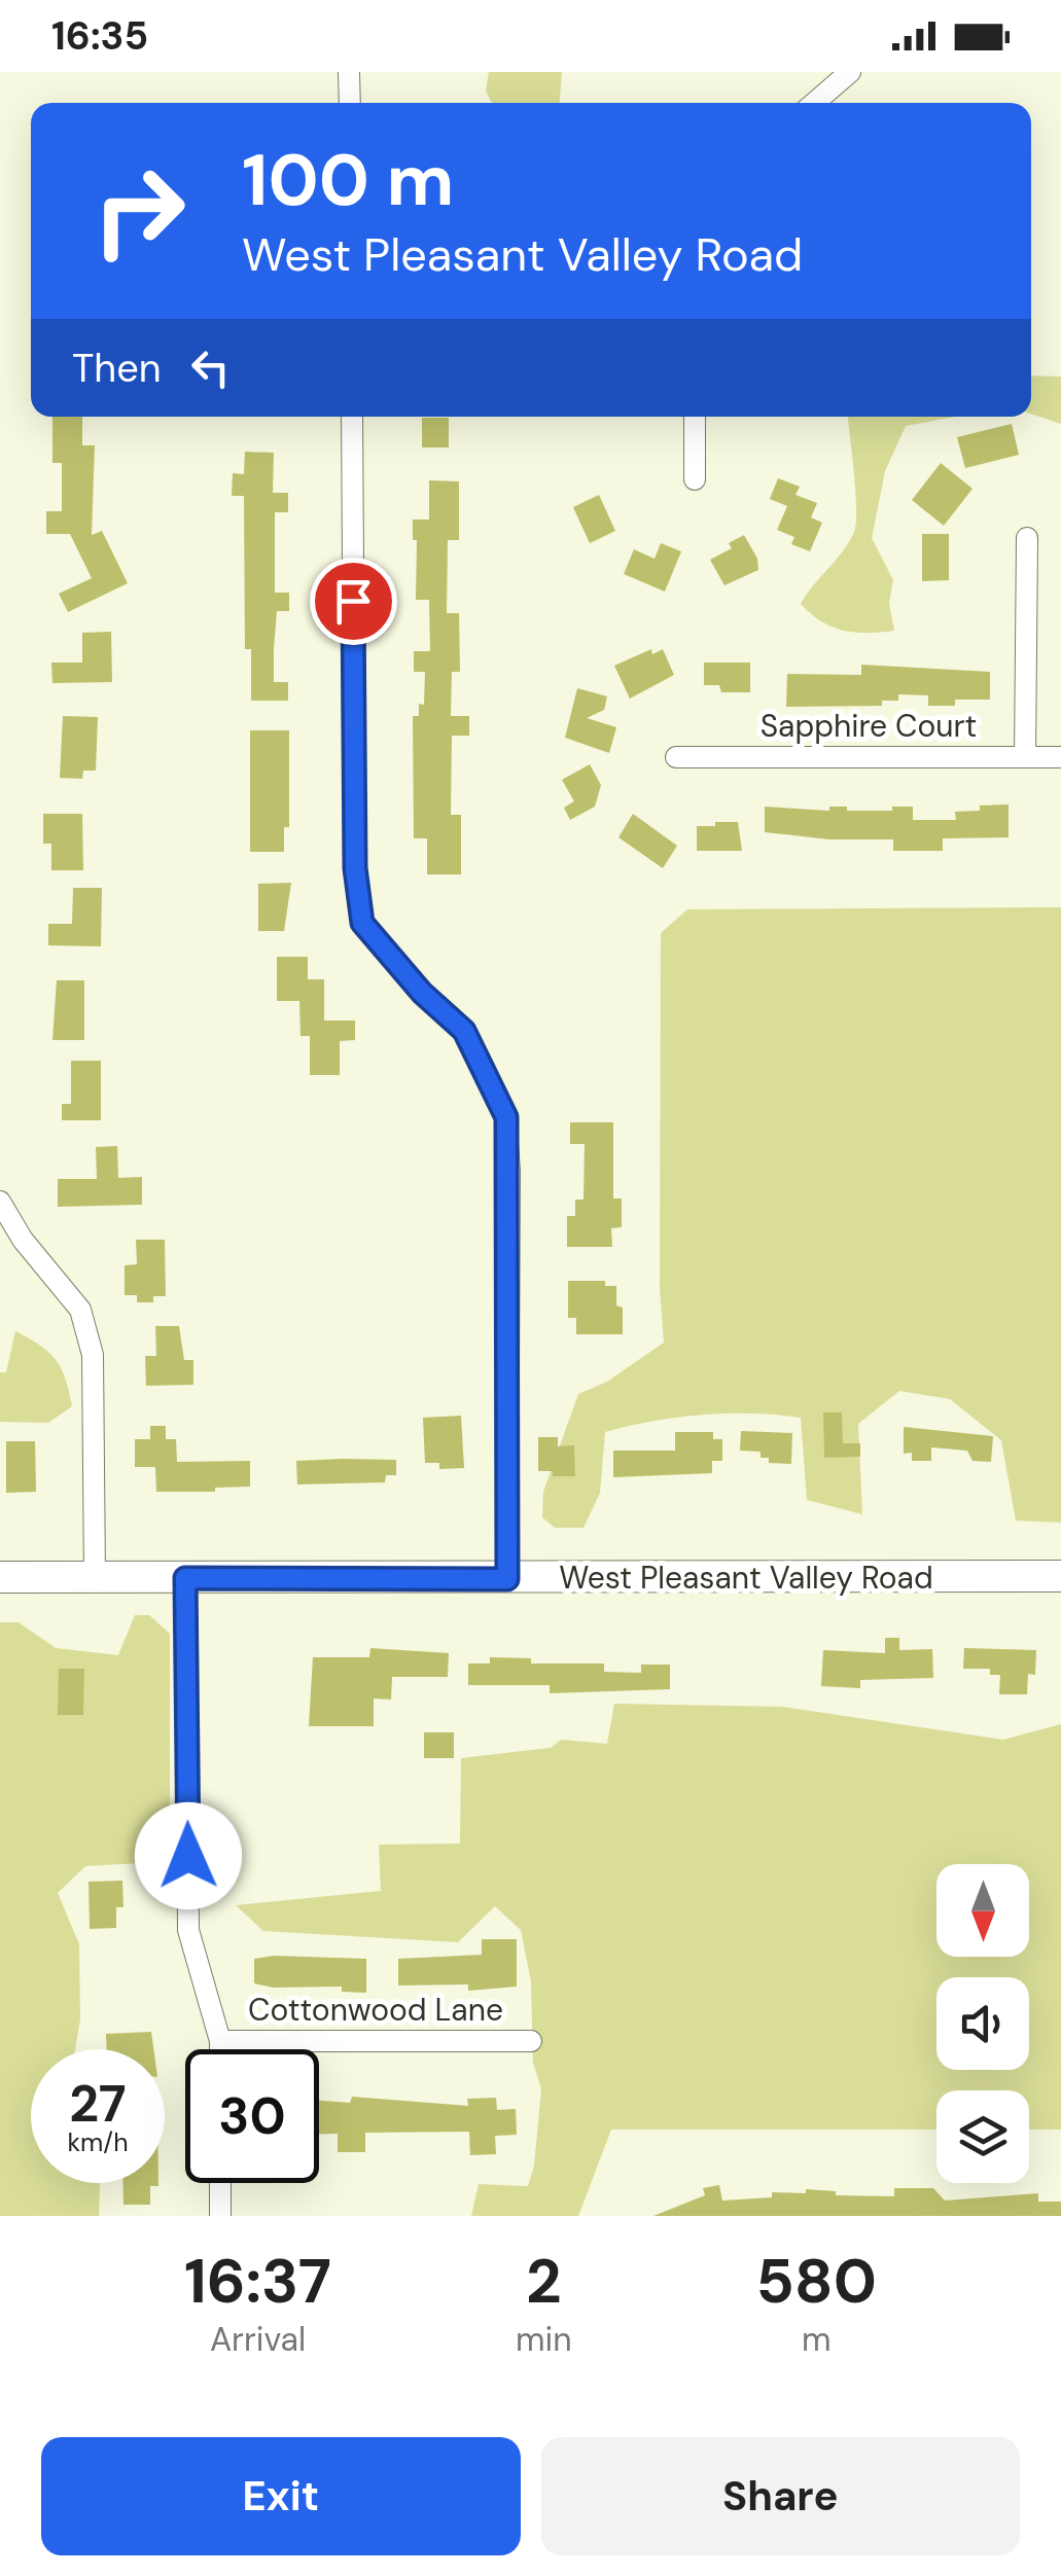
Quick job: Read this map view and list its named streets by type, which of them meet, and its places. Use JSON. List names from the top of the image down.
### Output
{
  "streets": {
    "main road": ["West Pleasant Valley Road"],
    "street": ["Sapphire Court", "Cottonwood Lane"]
  },
  "north": "bottom",
  "page": {
    "status": "16:35",
    "turn": ["100 m", "West Pleasant Valley Road"],
    "then": "Then",
    "speed": "27 km/h",
    "limit": "30",
    "eta": [
      "16:37",
      "Arrival",
      "2",
      "min",
      "580",
      "m"
    ],
    "buttons": ["Exit", "Share"]
  }
}
